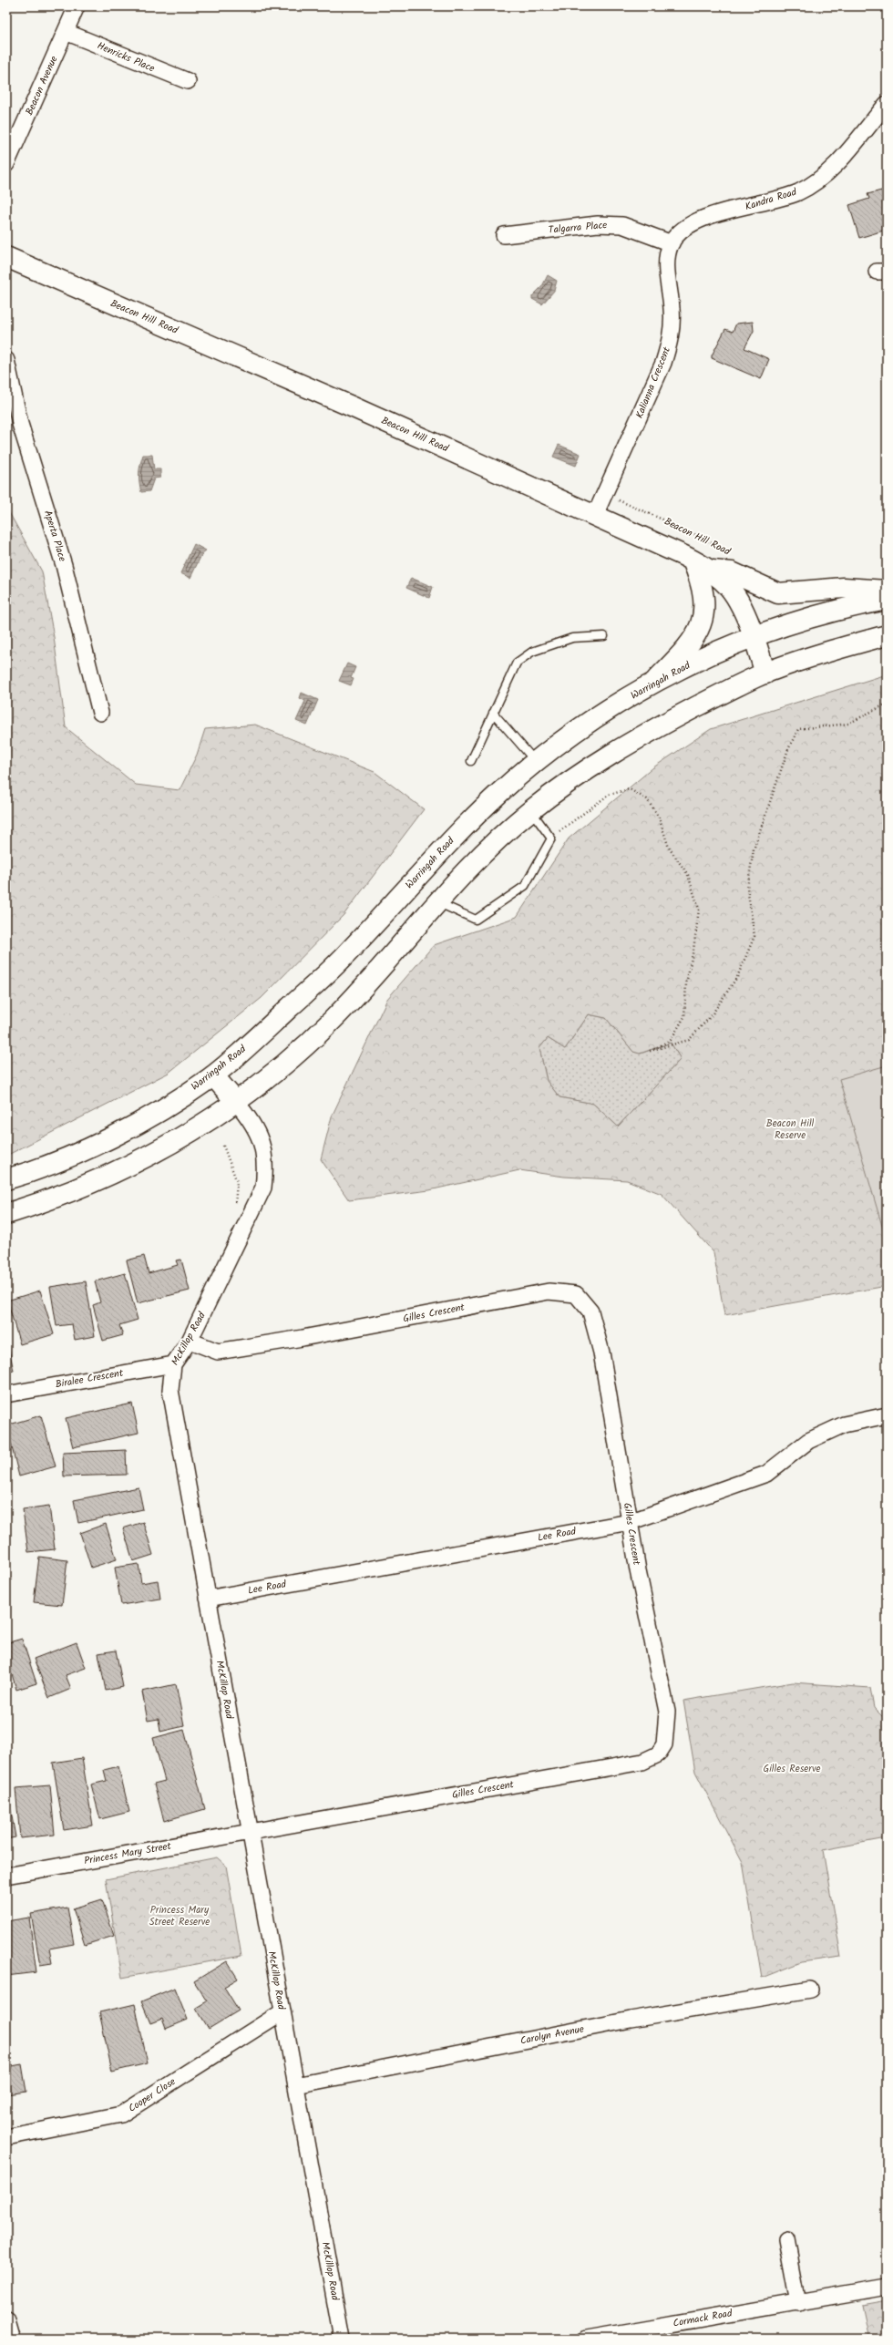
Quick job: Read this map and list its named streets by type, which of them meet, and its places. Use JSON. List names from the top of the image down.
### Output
{
  "streets": {
    "main road": ["Beacon Hill Road", "Warringah Road", "McKillop Road"],
    "street": [
      "Henricks Place",
      "Beacon Avenue",
      "Kandra Road",
      "Talgarra Place",
      "Kalianna Crescent",
      "Aperta Place",
      "Gilles Crescent",
      "Biralee Crescent",
      "Lee Road",
      "Princess Mary Street",
      "Carolyn Avenue",
      "Cooper Close",
      "Cormack Road"
    ]
  },
  "crossings": [
    ["Henricks Place", "Beacon Avenue"],
    ["Kandra Road", "Talgarra Place"],
    ["Kandra Road", "Kalianna Crescent"],
    ["Talgarra Place", "Kalianna Crescent"],
    ["Beacon Hill Road", "Kalianna Crescent"],
    ["Beacon Hill Road", "Warringah Road"],
    ["Warringah Road", "McKillop Road"],
    ["Gilles Crescent", "McKillop Road"],
    ["Gilles Crescent", "Lee Road"],
    ["Gilles Crescent", "Princess Mary Street"],
    ["McKillop Road", "Biralee Crescent"],
    ["McKillop Road", "Lee Road"],
    ["McKillop Road", "Princess Mary Street"],
    ["McKillop Road", "Carolyn Avenue"],
    ["McKillop Road", "Cooper Close"]
  ],
  "parks": ["Beacon Hill Reserve", "Gilles Reserve", "Princess Mary Street Reserve"]
}
